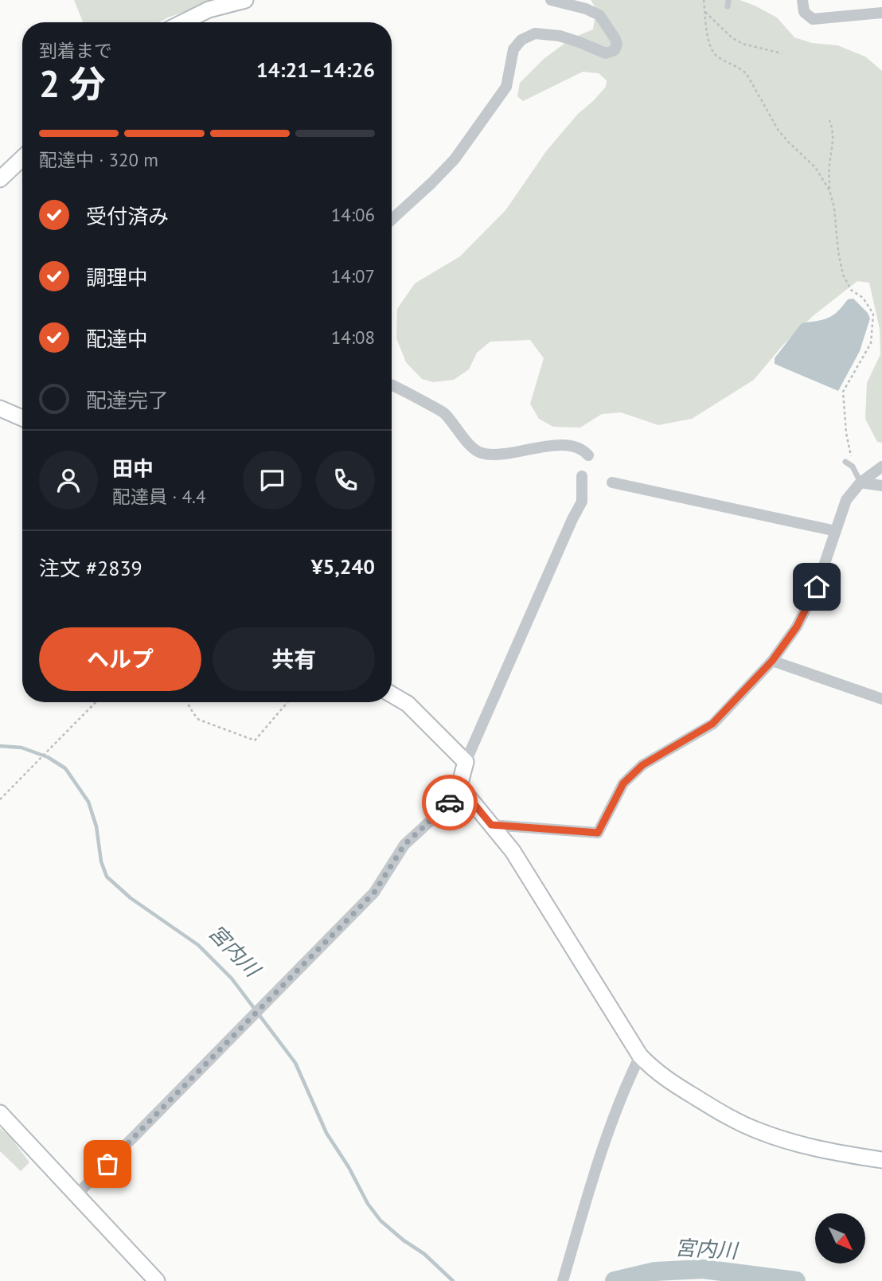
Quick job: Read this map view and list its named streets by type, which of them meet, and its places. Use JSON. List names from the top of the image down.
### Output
{
  "water": ["宮内川"],
  "north": "bottom right",
  "page": {
    "heading": ["2 分", "到着まで", "14:21–14:26"],
    "panel": [
      "田中",
      "配達員 · 4.4",
      "注文 #2839",
      "¥5,240"
    ],
    "bar": "配達中 · 320 m",
    "list": [
      ["受付済み", "14:06"],
      ["調理中", "14:07"],
      ["配達中", "14:08"],
      "配達完了"
    ],
    "buttons": ["ヘルプ", "共有"]
  }
}
